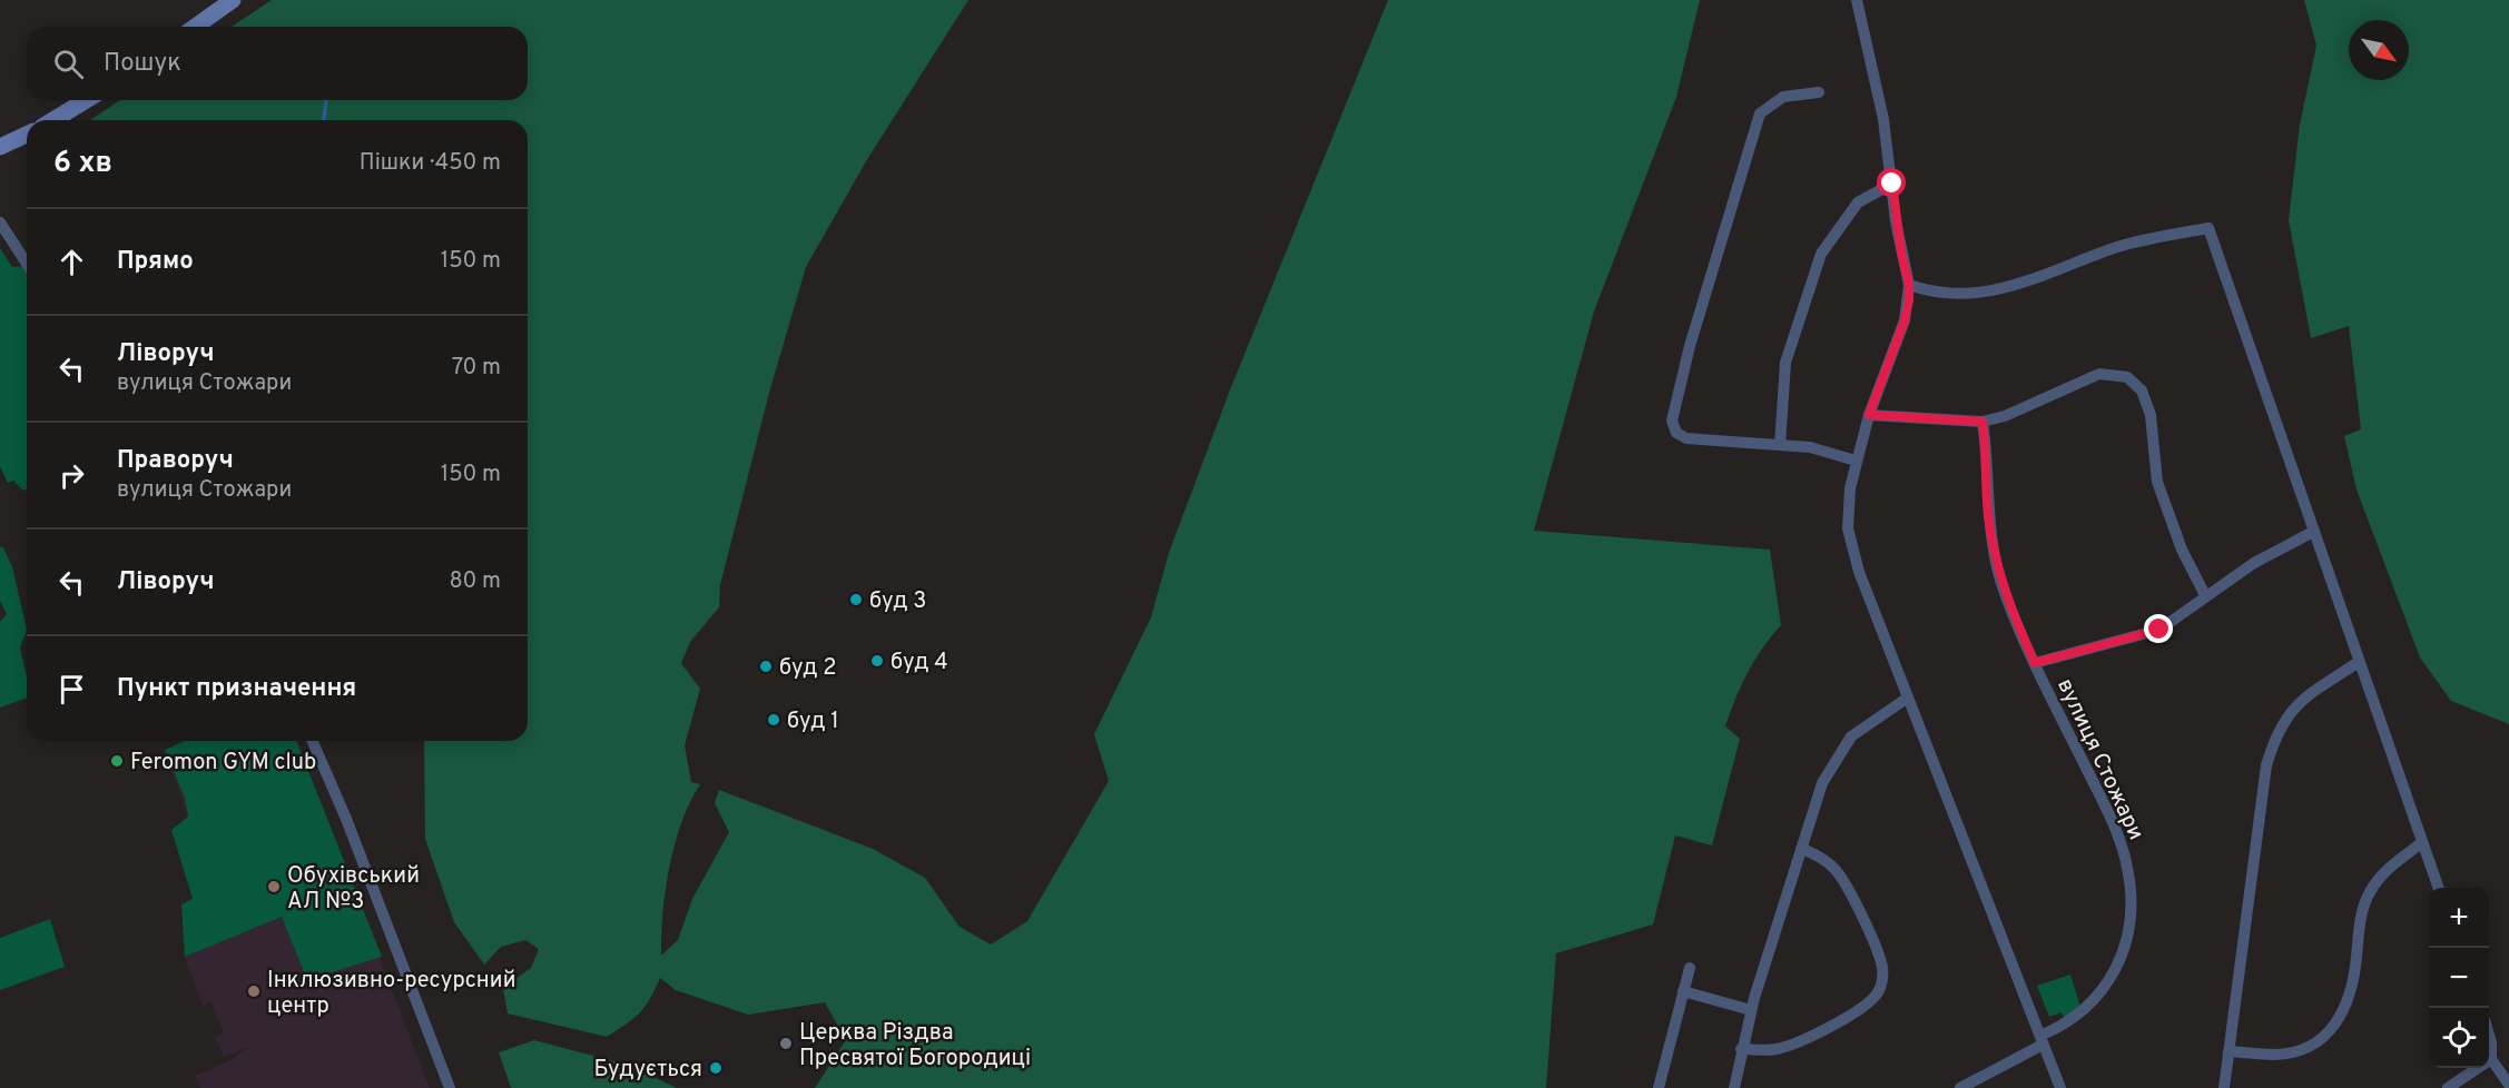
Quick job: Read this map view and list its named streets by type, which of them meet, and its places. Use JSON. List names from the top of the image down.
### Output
{
  "streets": {
    "street": ["вулиця Стожари"]
  },
  "places": [
    "буд 3",
    "буд 4",
    "буд 2",
    "буд 1",
    "Feromon GYM club",
    "Обухівський АЛ №3",
    "Інклюзивно-ресурсний центр",
    "Церква Різдва Пресвятої Богородиці",
    "Будується"
  ],
  "north": "bottom right",
  "page": {
    "search": "Пошук",
    "heading": ["6 хв", "Пішки · 450 m"],
    "list": [
      ["Прямо", "150 m"],
      ["Ліворуч", "вулиця Стожари", "70 m"],
      ["Праворуч", "вулиця Стожари", "150 m"],
      ["Ліворуч", "80 m"],
      "Пункт призначення"
    ],
    "map_buttons": ["+", "−"]
  }
}
